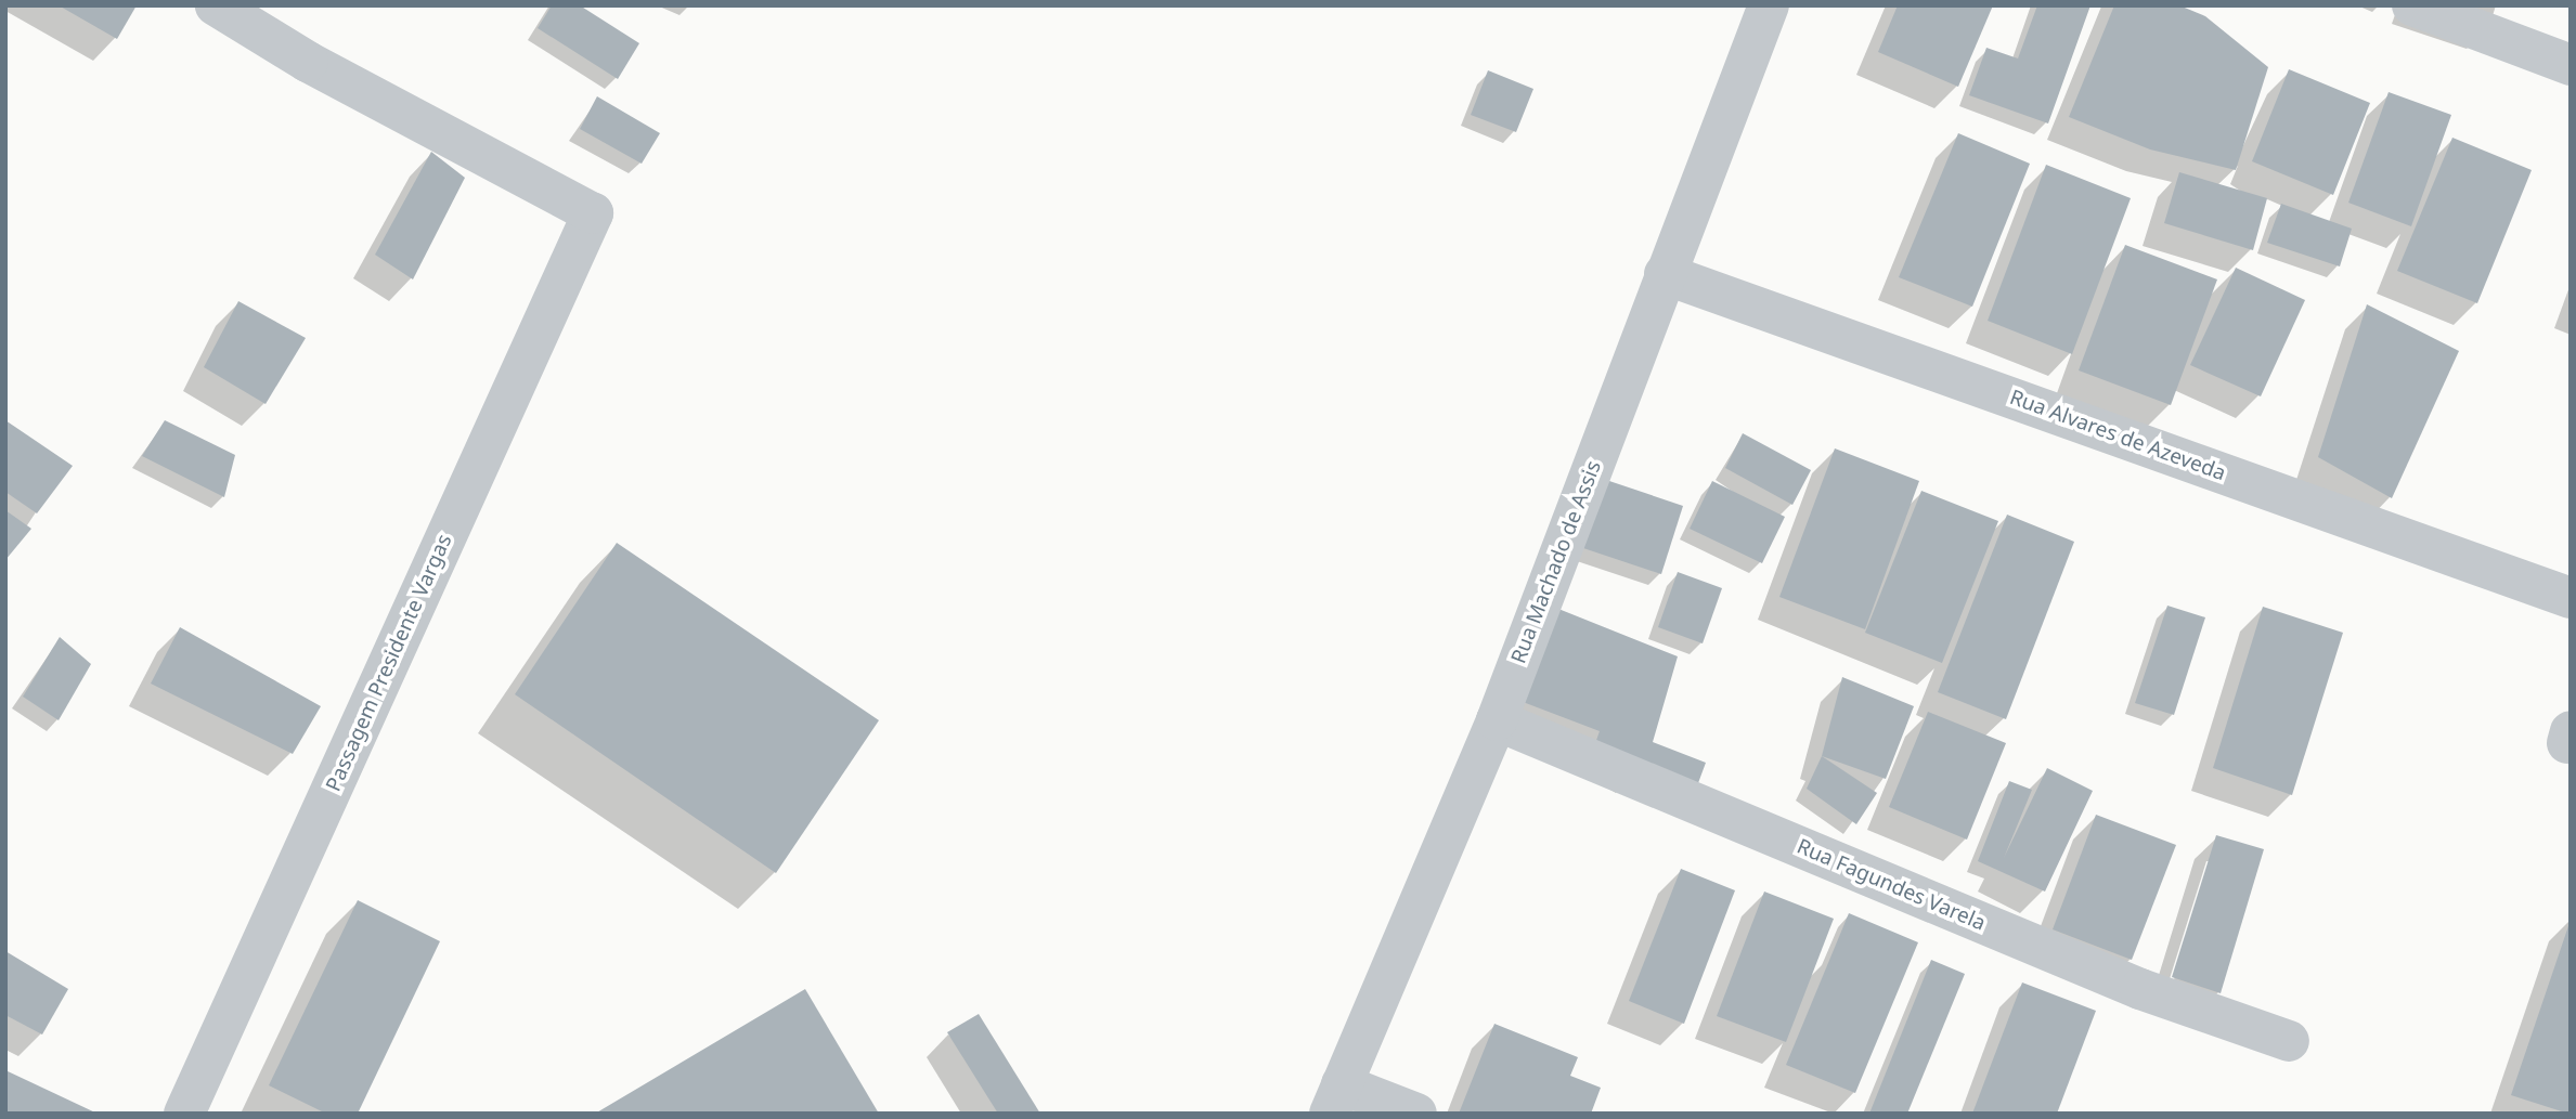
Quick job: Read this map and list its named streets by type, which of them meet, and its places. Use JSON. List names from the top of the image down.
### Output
{
  "streets": {
    "street": [
      "Rua Alvares de Azeveda",
      "Rua Machado de Assis",
      "Passagem Presidente Vargas",
      "Rua Fagundes Varela"
    ]
  },
  "crossings": [
    ["Rua Alvares de Azeveda", "Rua Machado de Assis"],
    ["Rua Machado de Assis", "Rua Fagundes Varela"]
  ]
}
